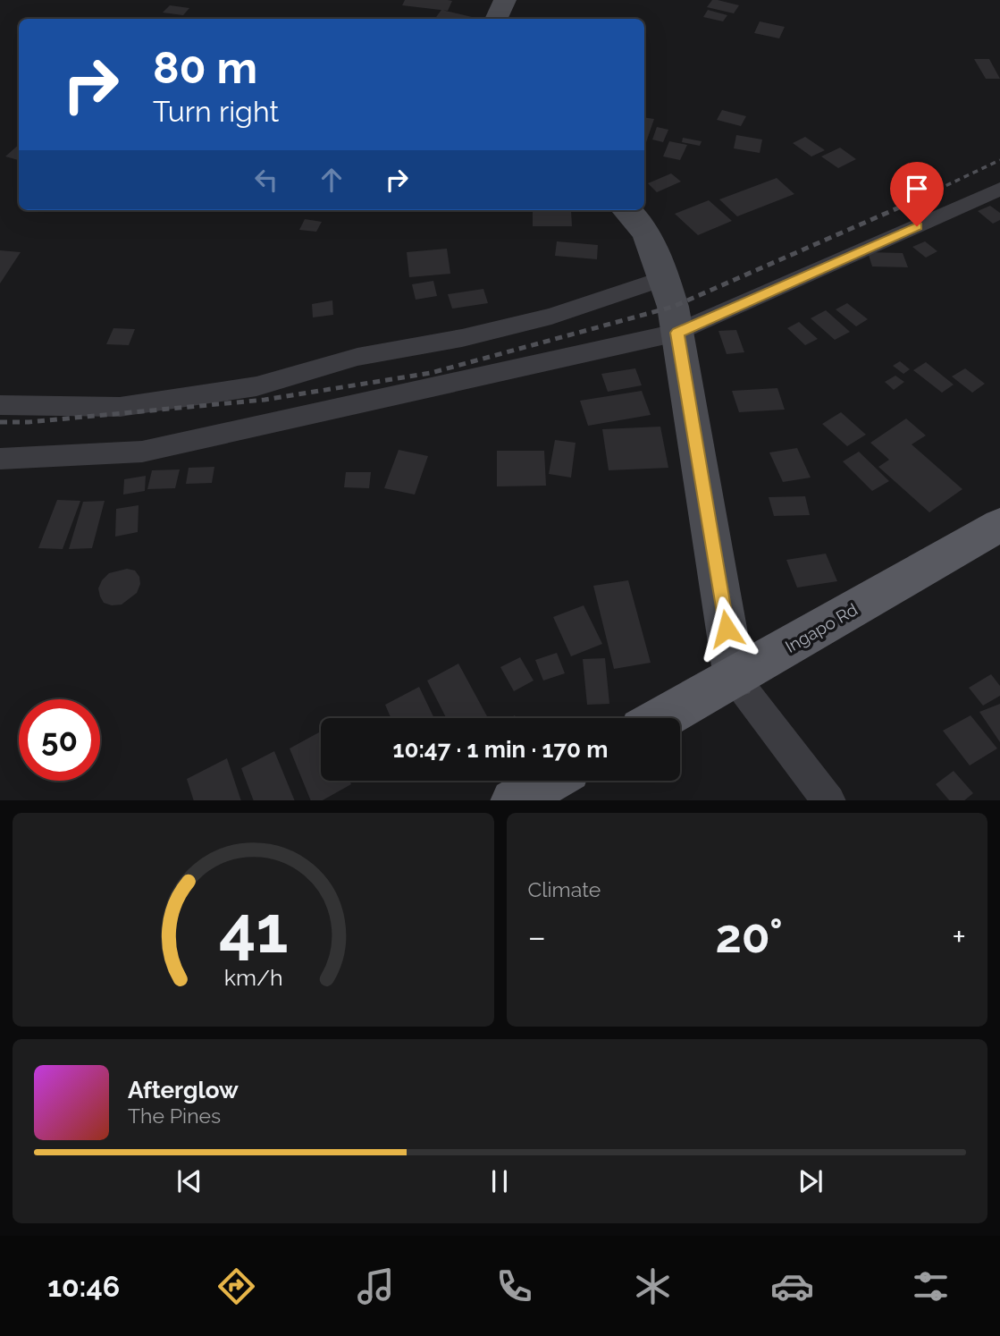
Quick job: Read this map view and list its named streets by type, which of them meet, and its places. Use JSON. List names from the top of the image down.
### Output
{
  "streets": {
    "main road": ["Ingapo Rd"]
  },
  "page": {
    "turn": ["80 m", "Turn right"],
    "limit": "50",
    "trip": "10:47 · 1 min · 170 m",
    "tile": "Climate",
    "heat": ["−", "20°", "+"],
    "song": ["Afterglow", "The Pines"],
    "tabs": "10:46",
    "gauge": ["41", "km/h"]
  }
}
